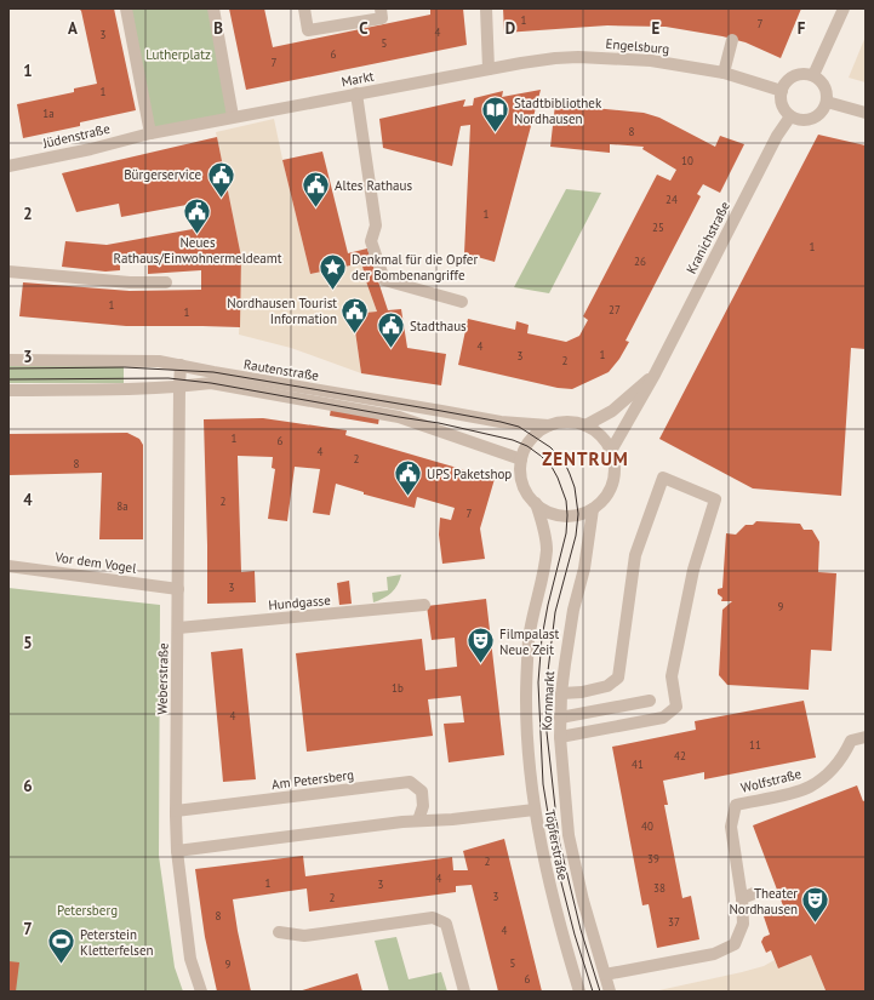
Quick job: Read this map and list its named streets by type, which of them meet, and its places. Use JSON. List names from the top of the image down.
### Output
{
  "streets": {
    "street": [
      "Engelsburg",
      "Markt",
      "Jüdenstraße",
      "Kranichstraße",
      "Rautenstraße",
      "Vor dem Vogel",
      "Hundgasse",
      "Weberstraße",
      "Kornmarkt",
      "Am Petersberg",
      "Wolfstraße",
      "Töpferstraße"
    ]
  },
  "crossings": [
    ["Engelsburg", "Markt"],
    ["Engelsburg", "Kranichstraße"],
    ["Kranichstraße", "Rautenstraße"],
    ["Kranichstraße", "Kornmarkt"],
    ["Rautenstraße", "Weberstraße"],
    ["Rautenstraße", "Kornmarkt"],
    ["Vor dem Vogel", "Weberstraße"],
    ["Hundgasse", "Weberstraße"],
    ["Weberstraße", "Am Petersberg"],
    ["Kornmarkt", "Töpferstraße"],
    ["Wolfstraße", "Töpferstraße"]
  ],
  "districts": ["ZENTRUM"],
  "parks": ["Lutherplatz", "Petersberg"],
  "places": {
    "library": ["Stadtbibliothek Nordhausen"],
    "public building": [
      "Bürgerservice",
      "Altes Rathaus",
      "Neues Rathaus/Einwohnermeldeamt",
      "Nordhausen Tourist Information",
      "Stadthaus",
      "UPS Paketshop"
    ],
    "place": ["Denkmal für die Opfer der Bombenangriffe"],
    "theatre": ["Filmpalast Neue Zeit", "Theater Nordhausen"],
    "sports": ["Peterstein Kletterfelsen"]
  },
  "house_numbers": [
    "1",
    "7",
    "4",
    "3",
    "5",
    "6",
    "7",
    "1",
    "1a",
    "8",
    "10",
    "24",
    "1",
    "25",
    "1",
    "26",
    "1",
    "27",
    "1",
    "4",
    "1",
    "3",
    "2",
    "1",
    "6",
    "4",
    "2",
    "8",
    "2",
    "8a",
    "7",
    "3",
    "9",
    "1b",
    "4",
    "11",
    "42",
    "41",
    "40",
    "39",
    "2",
    "4",
    "1",
    "3",
    "38",
    "3",
    "2",
    "8",
    "37",
    "4",
    "5",
    "9",
    "6"
  ],
  "grid": {
    "columns": [
      "A",
      "B",
      "C",
      "D",
      "E",
      "F"
    ],
    "rows": [
      "1",
      "2",
      "3",
      "4",
      "5",
      "6",
      "7"
    ]
  }
}
